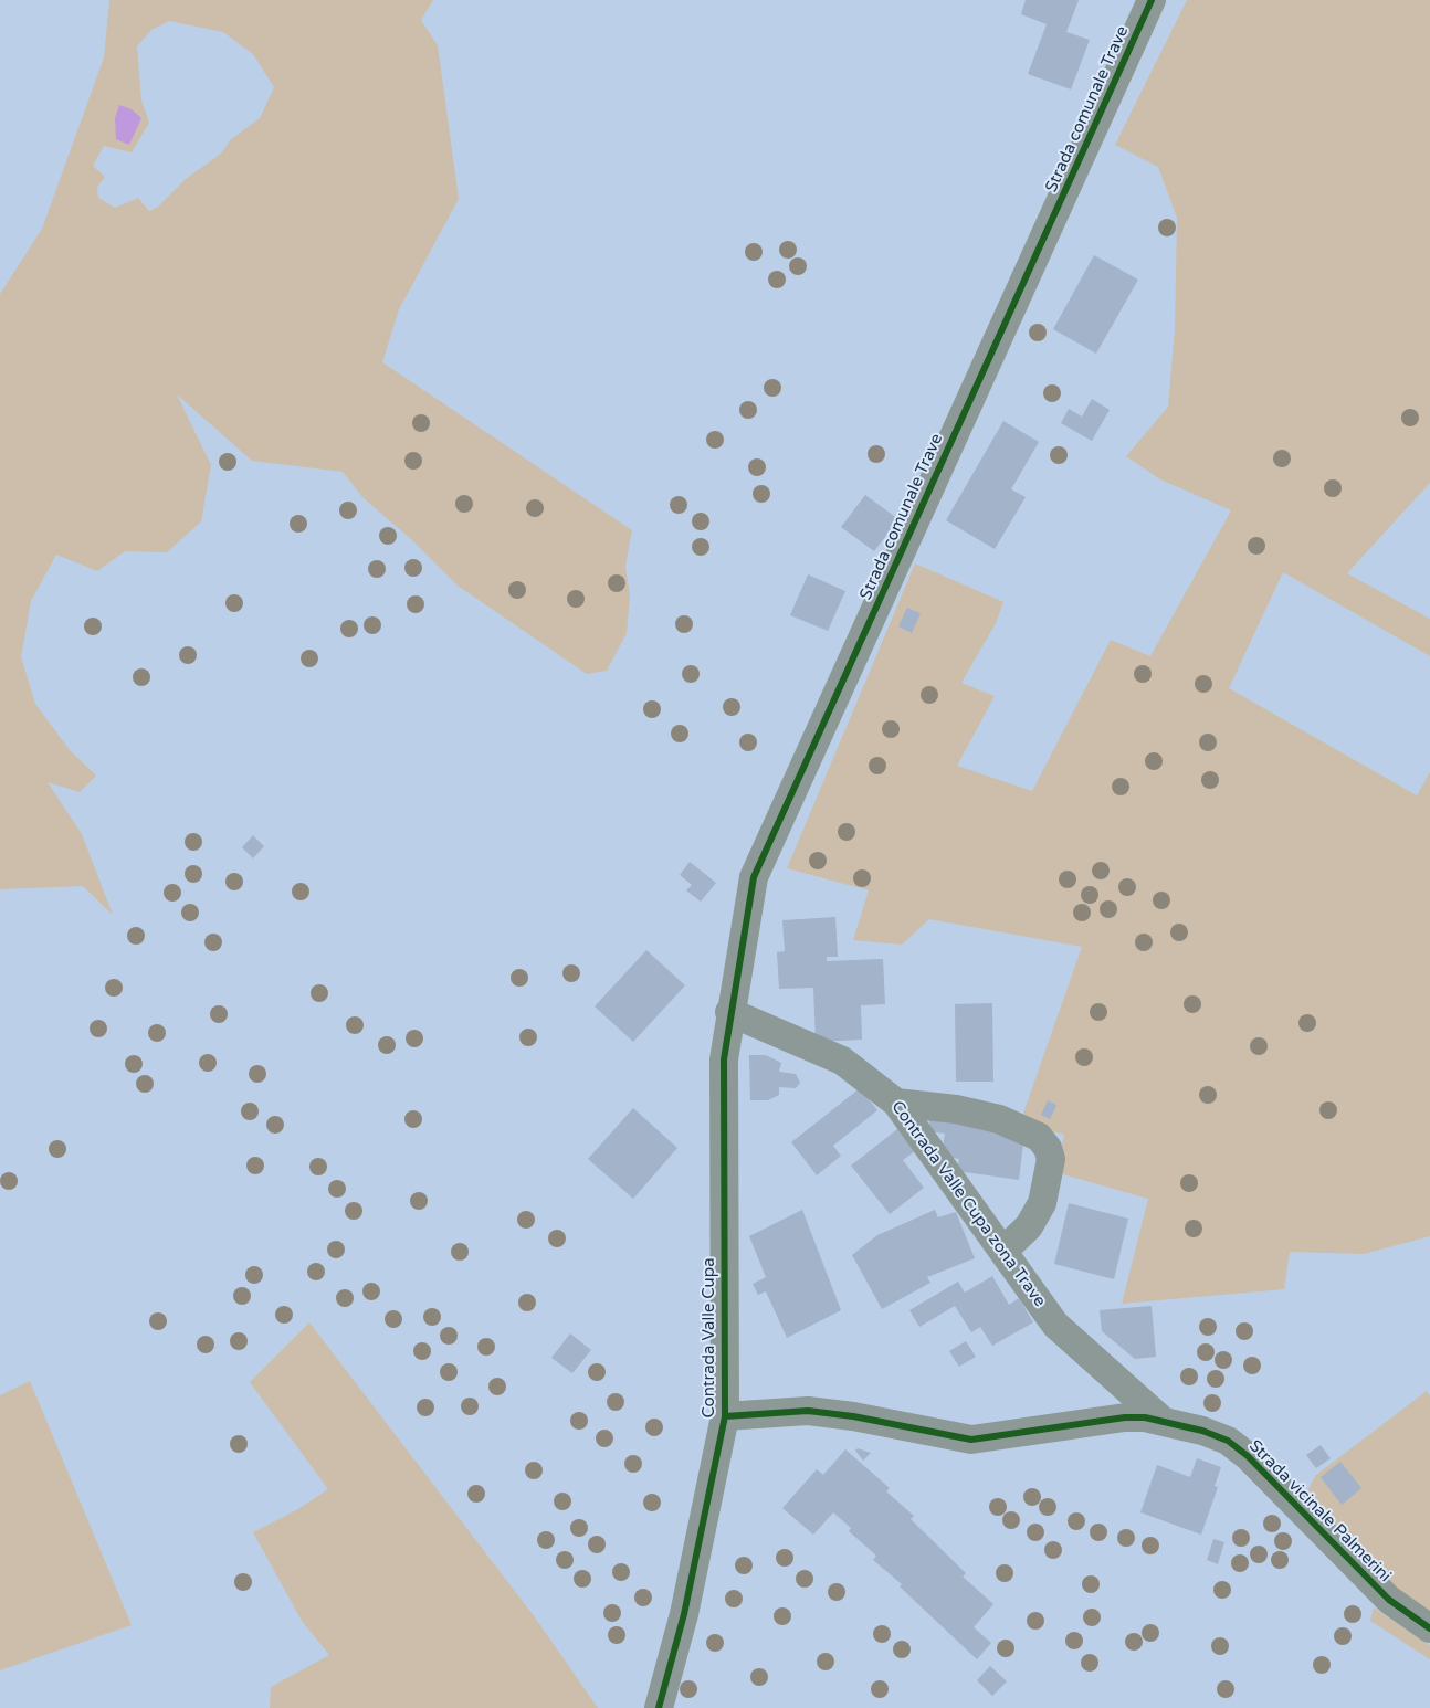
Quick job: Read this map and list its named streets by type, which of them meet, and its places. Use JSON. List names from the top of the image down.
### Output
{
  "streets": {
    "street": [
      "Strada comunale Trave",
      "Contrada Valle Cupa zona Trave",
      "Contrada Valle Cupa",
      "Strada vicinale Palmerini"
    ]
  },
  "crossings": [
    ["Strada comunale Trave", "Contrada Valle Cupa zona Trave"],
    ["Strada comunale Trave", "Contrada Valle Cupa"],
    ["Contrada Valle Cupa zona Trave", "Strada vicinale Palmerini"],
    ["Contrada Valle Cupa", "Strada vicinale Palmerini"]
  ]
}
